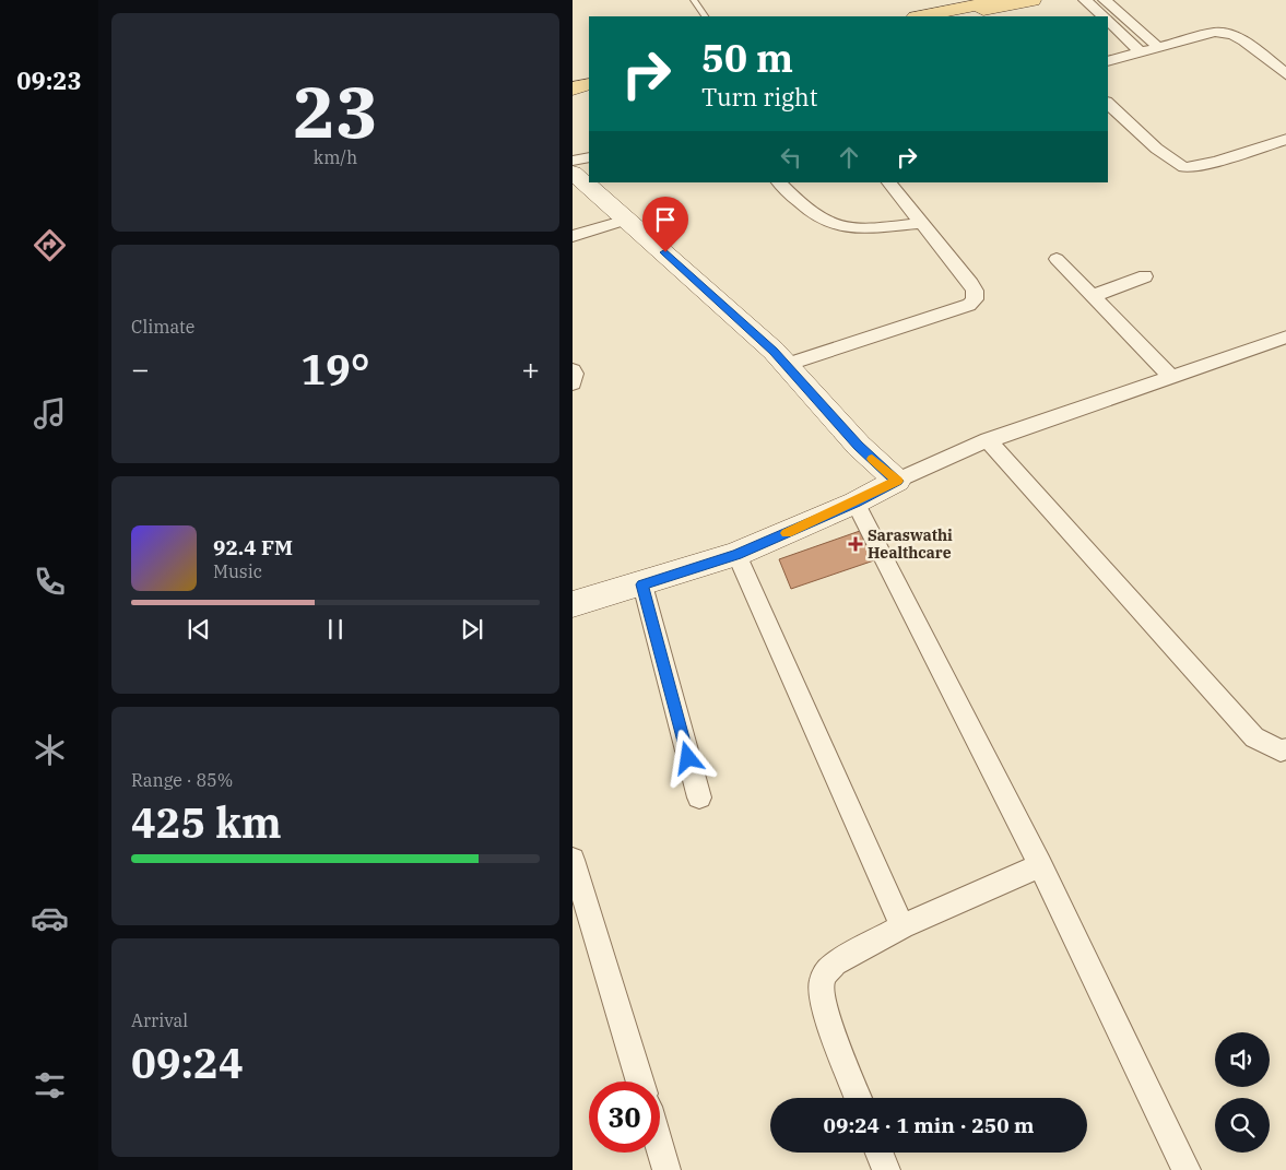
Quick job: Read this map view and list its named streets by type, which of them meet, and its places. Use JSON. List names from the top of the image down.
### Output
{
  "places": {
    "health": ["Saraswathi Healthcare"]
  },
  "page": {
    "tabs": "09:23",
    "tile": [
      ["23", "km/h"],
      "Climate",
      ["Range · 85%", "425 km"],
      ["Arrival", "09:24"]
    ],
    "turn": ["50 m", "Turn right"],
    "heat": ["−", "19°", "+"],
    "song": ["92.4 FM", "Music"],
    "limit": "30",
    "trip": "09:24 · 1 min · 250 m"
  }
}
